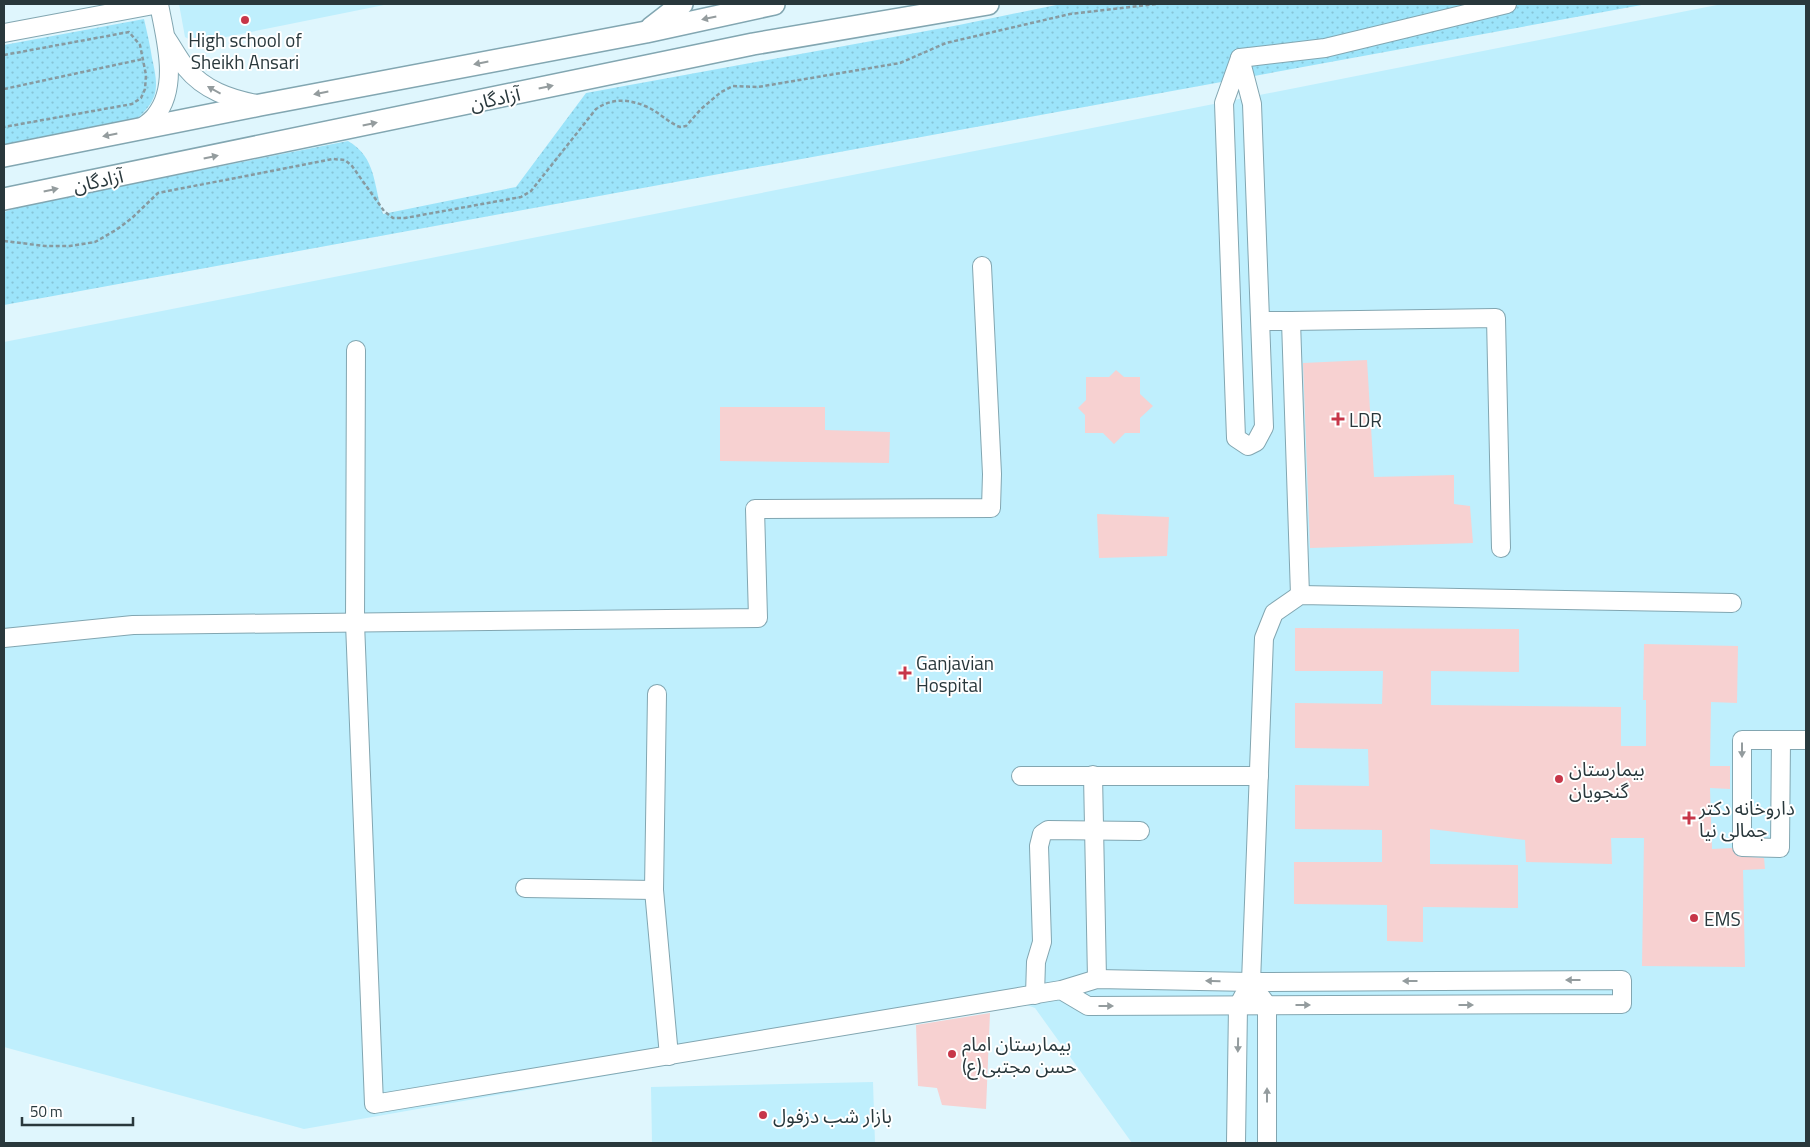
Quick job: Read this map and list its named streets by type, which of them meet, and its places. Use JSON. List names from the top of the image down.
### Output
{
  "streets": {
    "main road": ["آزادگان"]
  },
  "places": {
    "other": [
      "High school of Sheikh Ansari",
      "بیمارستان گنجویان",
      "EMS",
      "بیمارستان امام حسن مجتبی(ع)",
      "بازار شب دزفول"
    ],
    "health": ["LDR", "Ganjavian Hospital", "داروخانه دکتر جمالی نیا"]
  },
  "scale_bar": "50 m"
}
